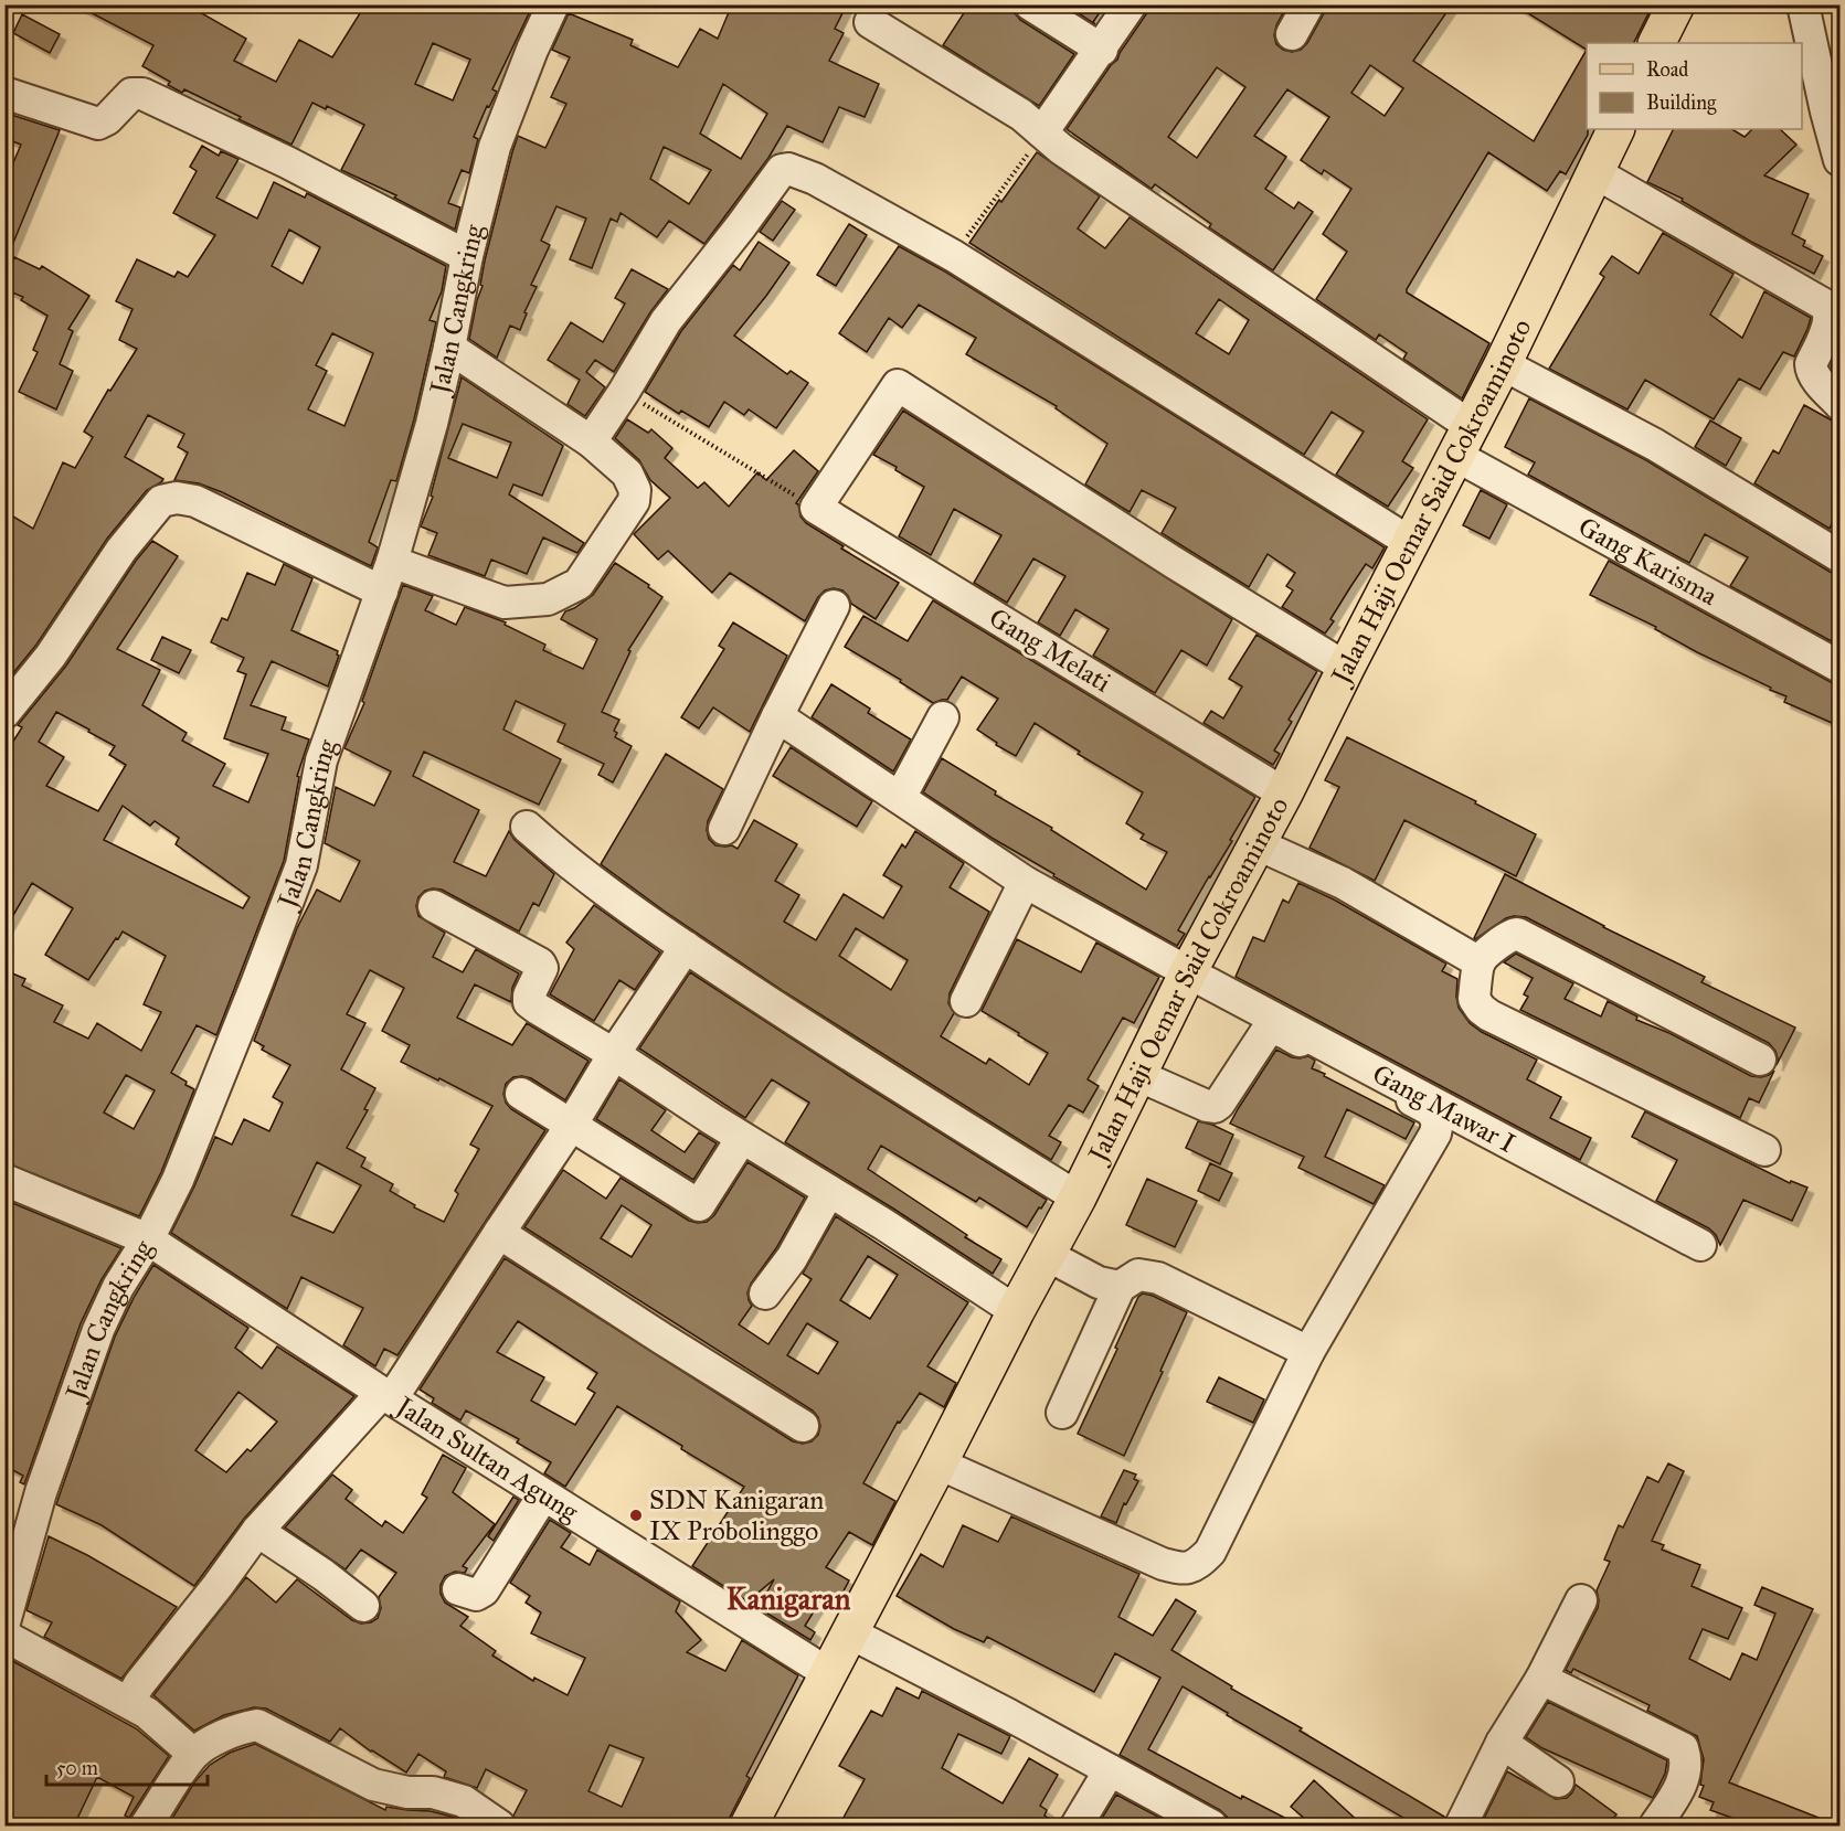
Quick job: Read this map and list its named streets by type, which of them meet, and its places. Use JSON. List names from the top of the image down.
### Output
{
  "streets": {
    "main road": ["Jalan Haji Oemar Said Cokroaminoto"],
    "street": [
      "Jalan Cangkring",
      "Gang Karisma",
      "Gang Melati",
      "Gang Mawar I",
      "Jalan Sultan Agung"
    ]
  },
  "crossings": [
    ["Jalan Cangkring", "Jalan Sultan Agung"],
    ["Jalan Haji Oemar Said Cokroaminoto", "Gang Karisma"],
    ["Jalan Haji Oemar Said Cokroaminoto", "Gang Melati"],
    ["Jalan Haji Oemar Said Cokroaminoto", "Gang Mawar I"],
    ["Jalan Haji Oemar Said Cokroaminoto", "Jalan Sultan Agung"]
  ],
  "districts": ["Kanigaran"],
  "places": ["SDN Kanigaran IX Probolinggo"],
  "legend": ["Road", "Building"],
  "scale_bar": "50 m"
}
